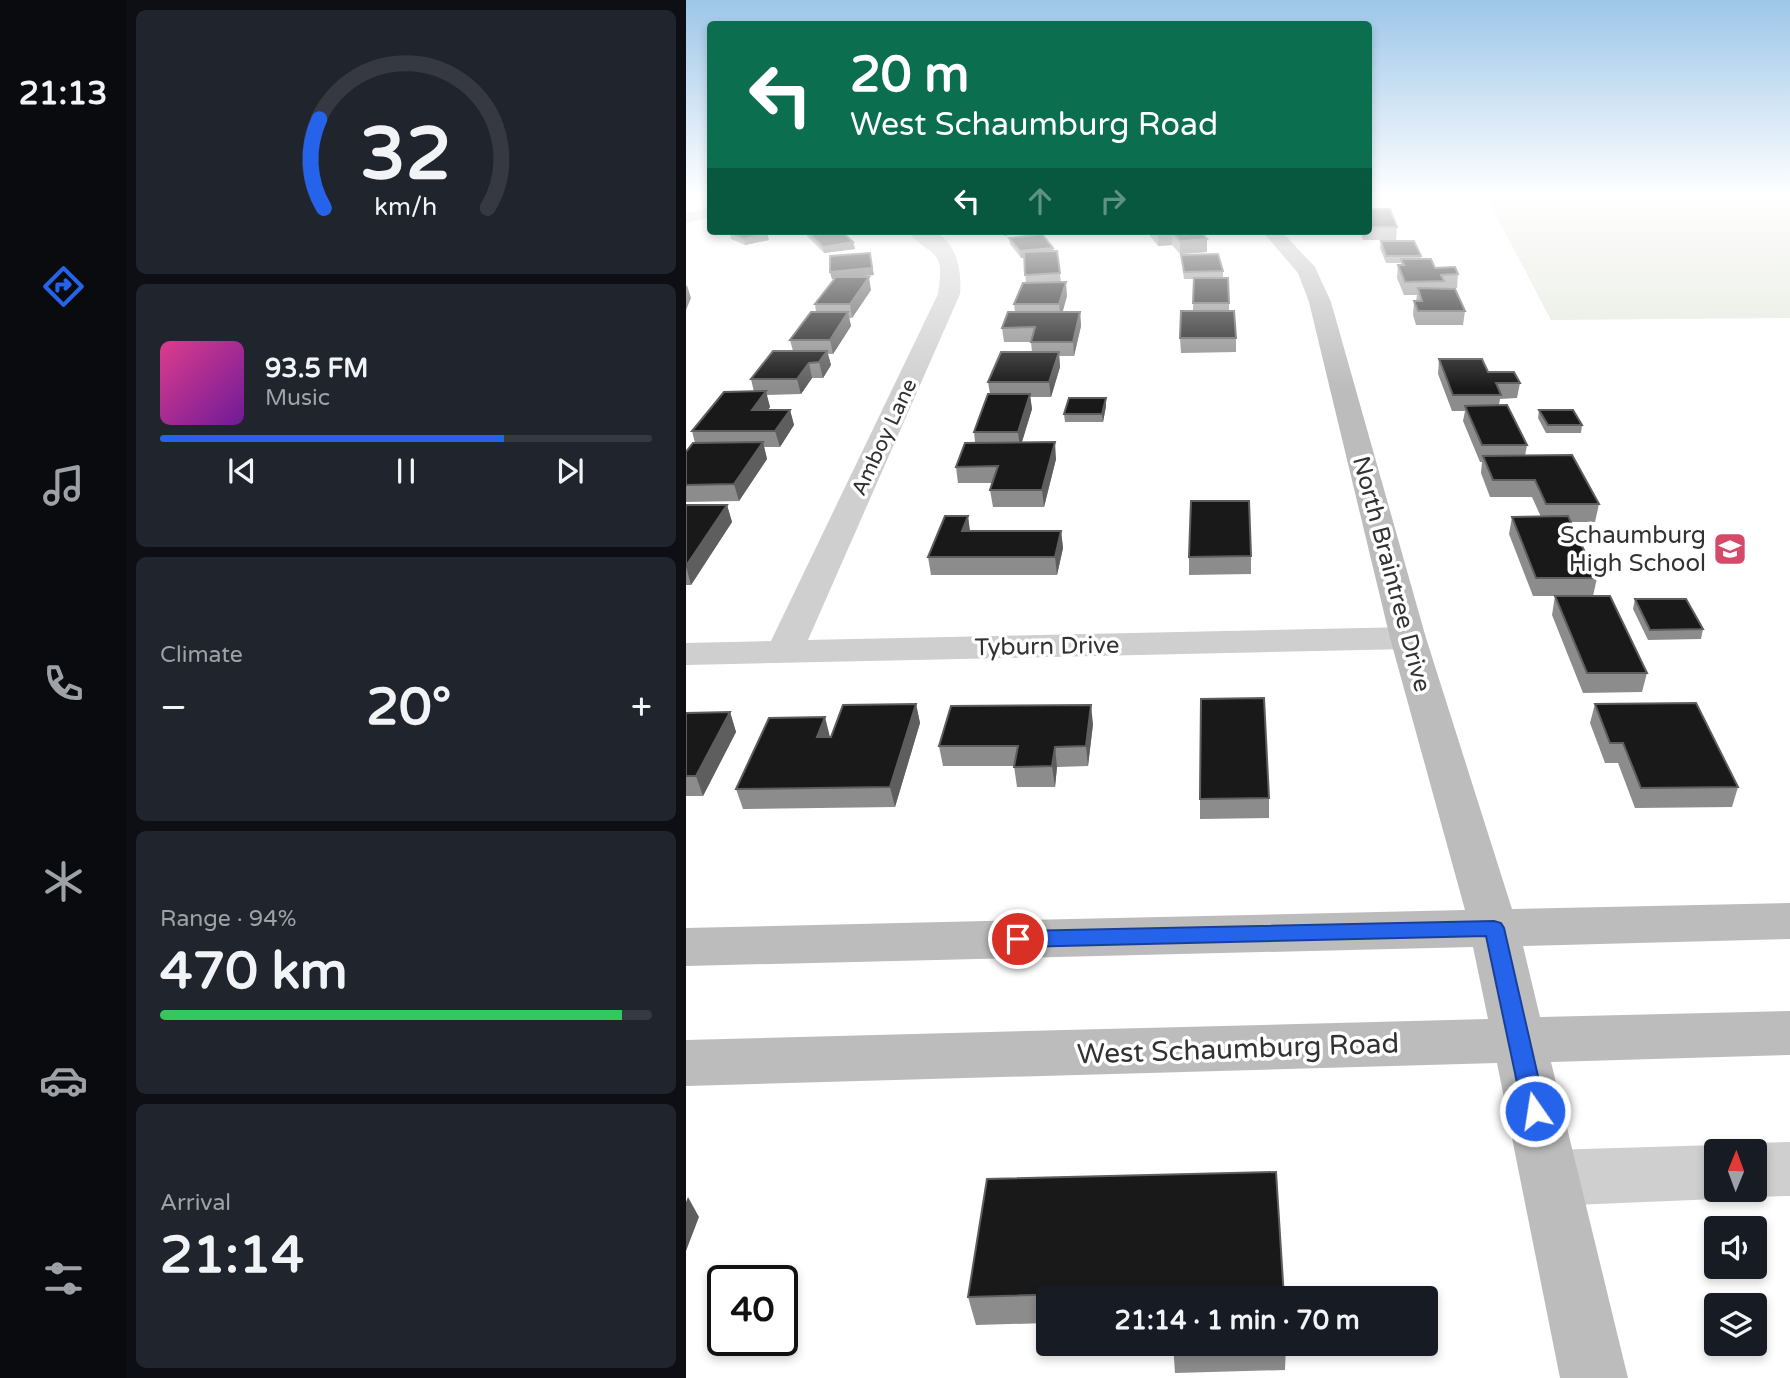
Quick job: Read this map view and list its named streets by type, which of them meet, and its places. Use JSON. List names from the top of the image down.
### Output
{
  "streets": {
    "street": [
      "Amboy Lane",
      "North Braintree Drive",
      "Tyburn Drive",
      "West Schaumburg Road"
    ]
  },
  "crossings": [
    ["Amboy Lane", "Tyburn Drive"],
    ["North Braintree Drive", "Tyburn Drive"],
    ["North Braintree Drive", "West Schaumburg Road"]
  ],
  "places": {
    "school or university": ["Schaumburg High School"]
  },
  "north": "top",
  "page": {
    "tabs": "21:13",
    "turn": ["20 m", "West Schaumburg Road"],
    "song": ["93.5 FM", "Music"],
    "tile": [
      "Climate",
      ["Range · 94%", "470 km"],
      ["Arrival", "21:14"]
    ],
    "heat": ["−", "20°", "+"],
    "limit": "40",
    "trip": "21:14 · 1 min · 70 m",
    "gauge": ["32", "km/h"]
  }
}
